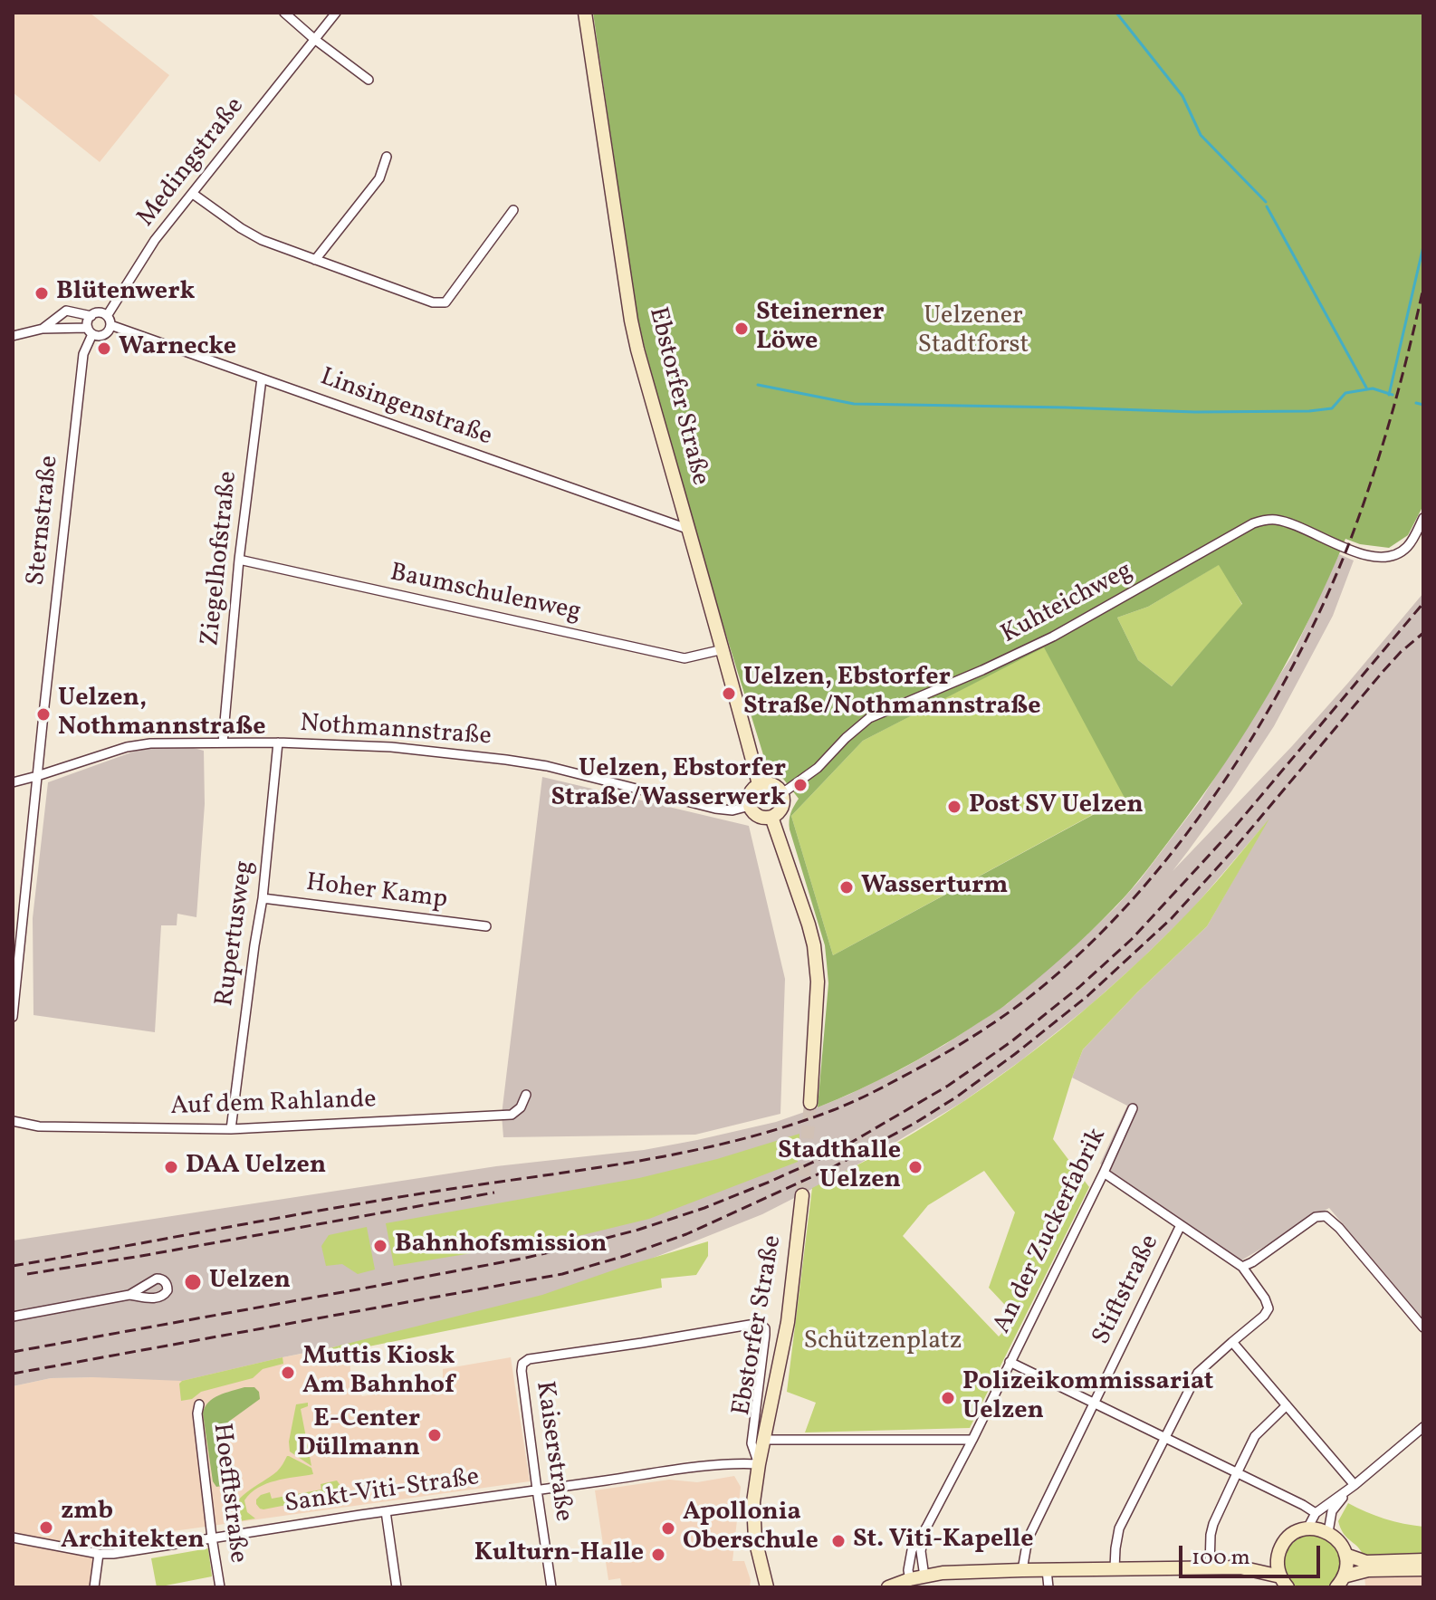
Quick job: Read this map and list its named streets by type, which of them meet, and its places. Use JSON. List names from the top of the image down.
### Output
{
  "streets": {
    "main road": ["Ebstorfer Straße"],
    "street": [
      "Medingstraße",
      "Linsingenstraße",
      "Sternstraße",
      "Ziegelhofstraße",
      "Baumschulenweg",
      "Kuhteichweg",
      "Nothmannstraße",
      "Hoher Kamp",
      "Rupertusweg",
      "Auf dem Rahlande",
      "An der Zuckerfabrik",
      "Stiftstraße",
      "Kaiserstraße",
      "Sankt-Viti-Straße",
      "Hoefftstraße"
    ]
  },
  "crossings": [
    ["Medingstraße", "Linsingenstraße"],
    ["Medingstraße", "Sternstraße"],
    ["Ebstorfer Straße", "Linsingenstraße"],
    ["Ebstorfer Straße", "Baumschulenweg"],
    ["Ebstorfer Straße", "Kuhteichweg"],
    ["Ebstorfer Straße", "Nothmannstraße"],
    ["Ebstorfer Straße", "Kaiserstraße"],
    ["Ebstorfer Straße", "Sankt-Viti-Straße"],
    ["Linsingenstraße", "Sternstraße"],
    ["Linsingenstraße", "Ziegelhofstraße"],
    ["Sternstraße", "Nothmannstraße"],
    ["Ziegelhofstraße", "Baumschulenweg"],
    ["Ziegelhofstraße", "Nothmannstraße"],
    ["Kuhteichweg", "Nothmannstraße"],
    ["Nothmannstraße", "Rupertusweg"],
    ["Hoher Kamp", "Rupertusweg"],
    ["Rupertusweg", "Auf dem Rahlande"],
    ["Kaiserstraße", "Sankt-Viti-Straße"],
    ["Sankt-Viti-Straße", "Hoefftstraße"]
  ],
  "parks": ["Uelzener Stadtforst", "Schützenplatz"],
  "places": [
    "Blütenwerk",
    "Steinerner Löwe",
    "Warnecke",
    "Uelzen, Ebstorfer Straße/Nothmannstraße",
    "Uelzen, Nothmannstraße",
    "Uelzen, Ebstorfer Straße/Wasserwerk",
    "Post SV Uelzen",
    "Wasserturm",
    "DAA Uelzen",
    "Stadthalle Uelzen",
    "Bahnhofsmission",
    "Uelzen",
    "Muttis Kiosk Am Bahnhof",
    "Polizeikommissariat Uelzen",
    "E-Center Düllmann",
    "zmb Architekten",
    "Apollonia Oberschule",
    "St. Viti-Kapelle",
    "Kulturn-Halle"
  ],
  "scale_bar": "100 m"
}
